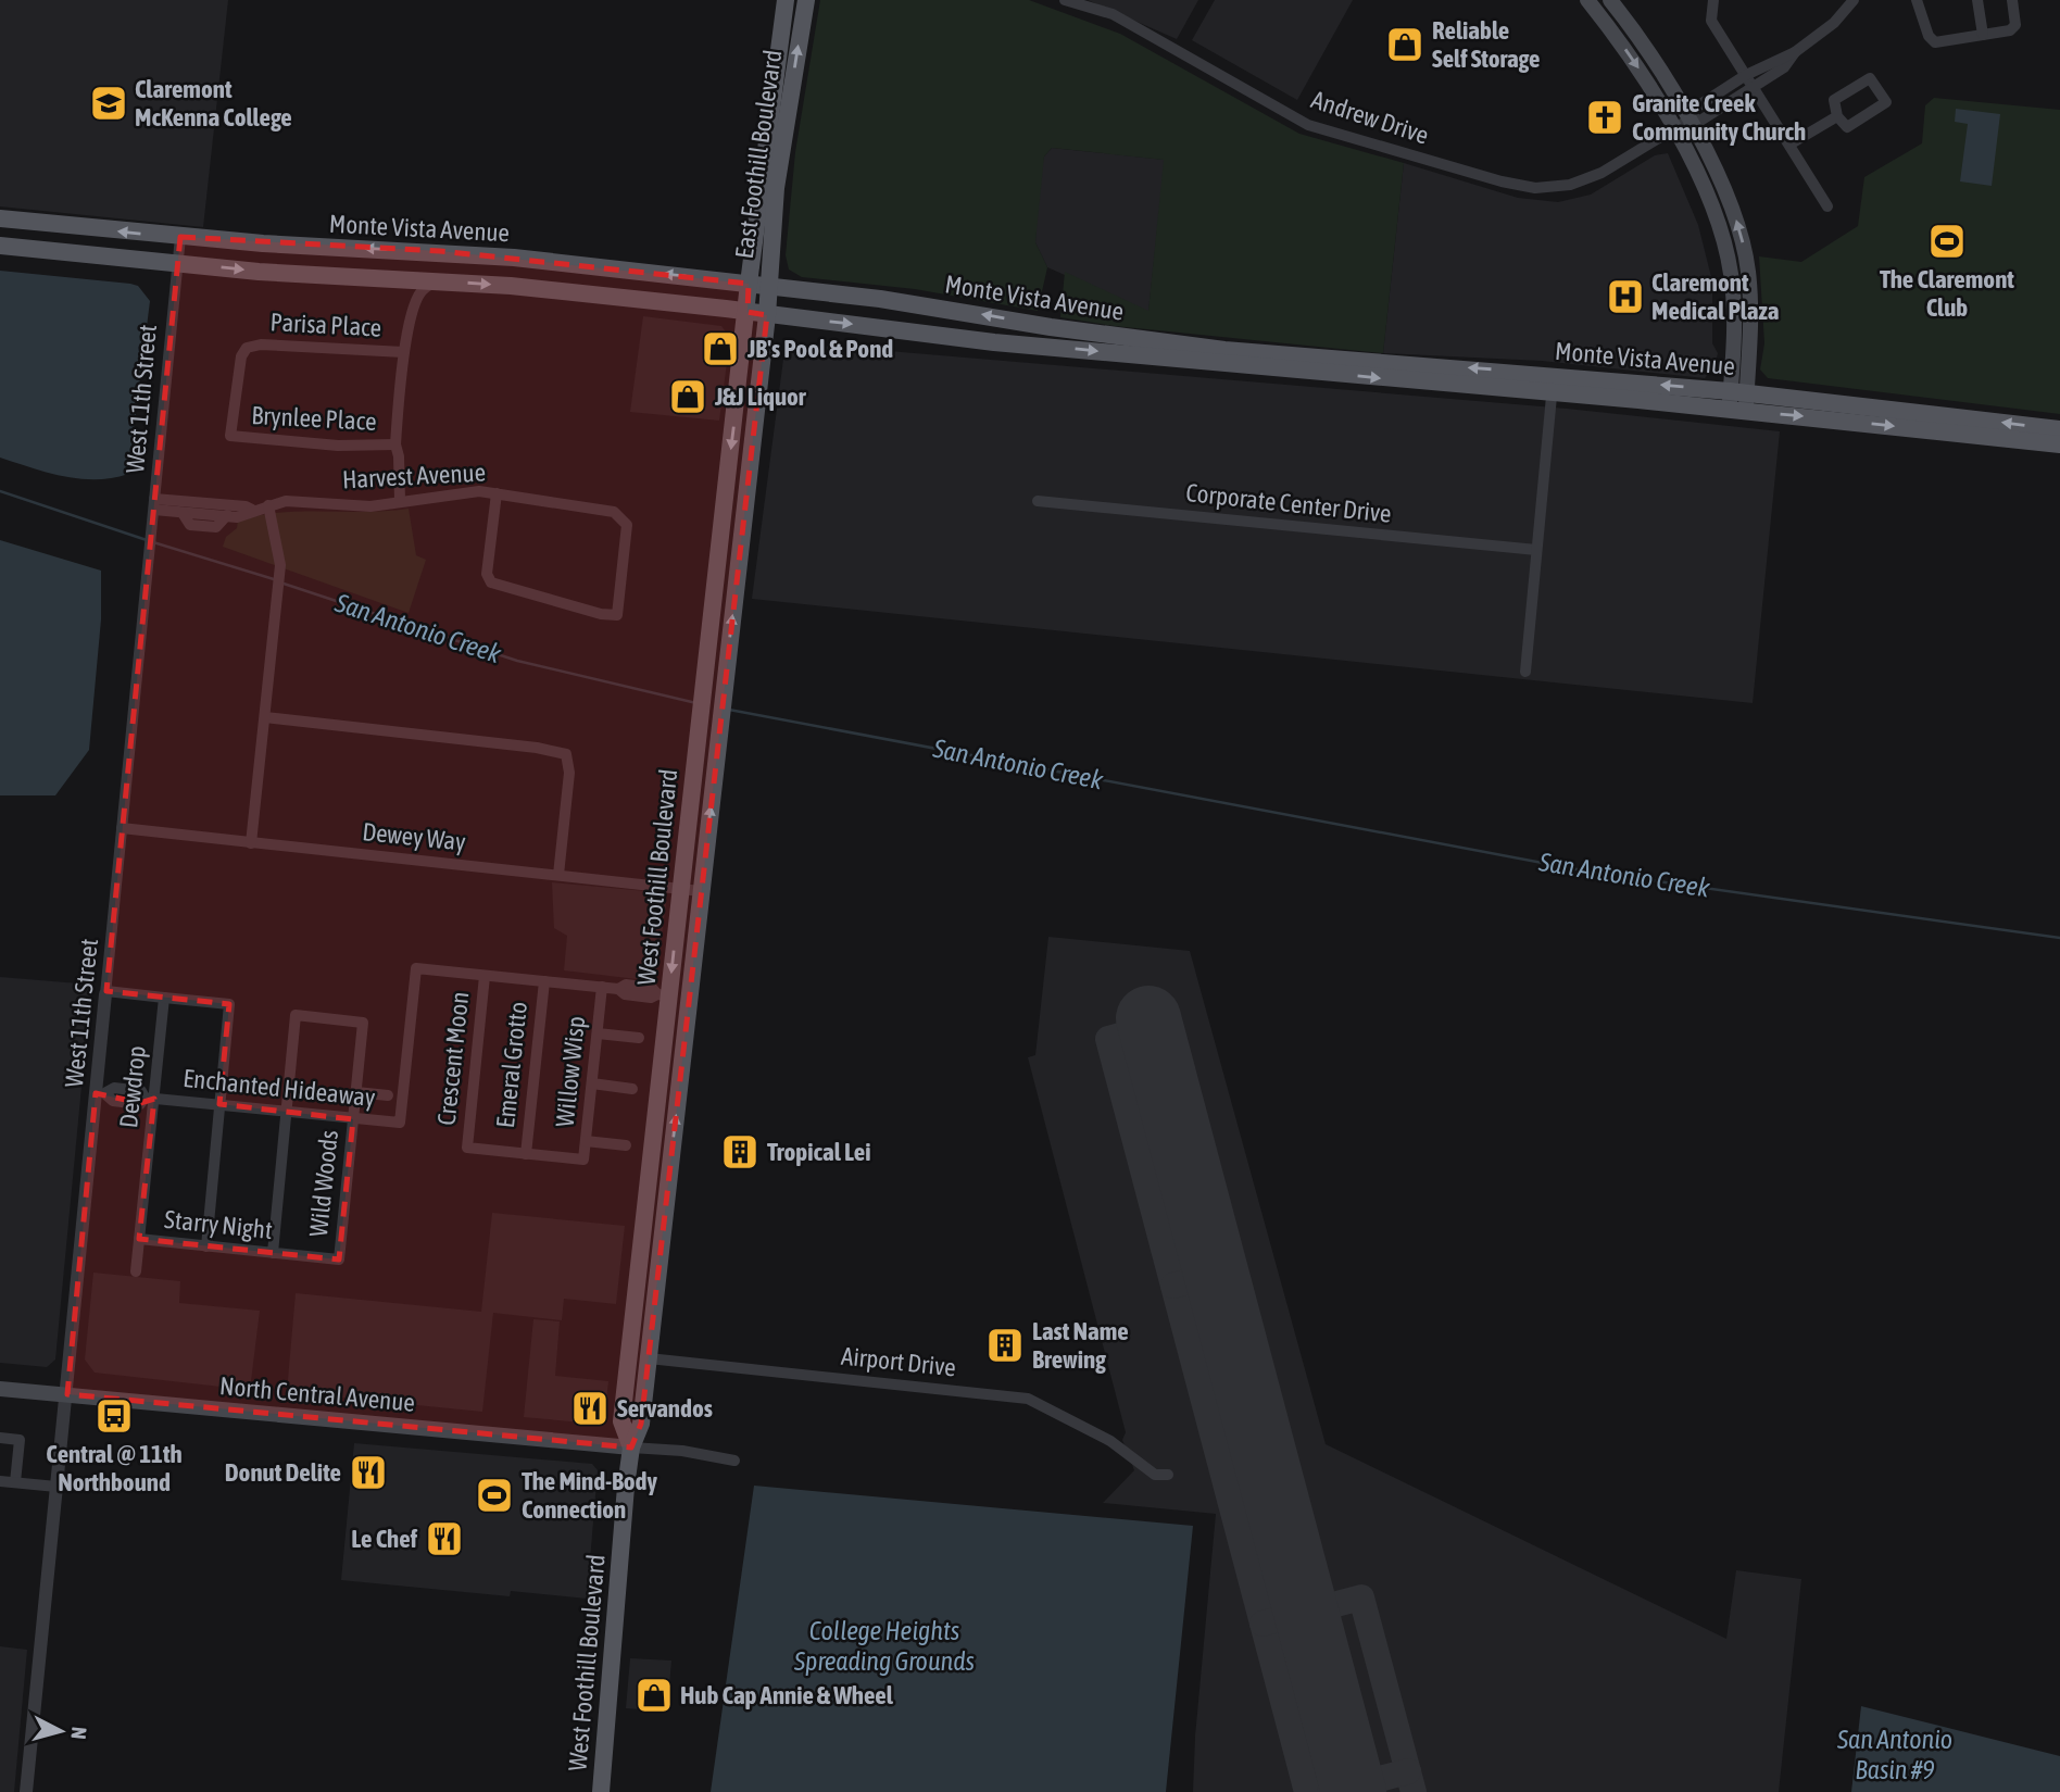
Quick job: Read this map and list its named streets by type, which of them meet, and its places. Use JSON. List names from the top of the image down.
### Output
{
  "streets": {
    "main road": [
      "East Foothill Boulevard",
      "Monte Vista Avenue",
      "West Foothill Boulevard",
      "North Central Avenue"
    ],
    "street": [
      "Andrew Drive",
      "Parisa Place",
      "West 11th Street",
      "Brynlee Place",
      "Harvest Avenue",
      "Corporate Center Drive",
      "Dewey Way",
      "Crescent Moon",
      "Emeral Grotto",
      "Willow Wisp",
      "Dewdrop",
      "Enchanted Hideaway",
      "Wild Woods",
      "Starry Night",
      "Airport Drive"
    ]
  },
  "crossings": [
    ["East Foothill Boulevard", "Monte Vista Avenue"],
    ["East Foothill Boulevard", "West Foothill Boulevard"],
    ["Monte Vista Avenue", "West 11th Street"],
    ["Monte Vista Avenue", "West Foothill Boulevard"],
    ["Parisa Place", "Brynlee Place"],
    ["West 11th Street", "Harvest Avenue"],
    ["West 11th Street", "Dewey Way"],
    ["West 11th Street", "North Central Avenue"],
    ["Dewey Way", "West Foothill Boulevard"],
    ["West Foothill Boulevard", "Airport Drive"],
    ["West Foothill Boulevard", "North Central Avenue"],
    ["Crescent Moon", "Emeral Grotto"],
    ["Crescent Moon", "Willow Wisp"],
    ["Crescent Moon", "Enchanted Hideaway"],
    ["Emeral Grotto", "Willow Wisp"],
    ["Dewdrop", "Enchanted Hideaway"],
    ["Dewdrop", "Starry Night"],
    ["Enchanted Hideaway", "Wild Woods"],
    ["Wild Woods", "Starry Night"]
  ],
  "water": ["San Antonio Creek", "College Heights Spreading Grounds", "San Antonio Basin #9"],
  "places": {
    "shop": [
      "Reliable Self Storage",
      "JB's Pool & Pond",
      "J&J Liquor",
      "Hub Cap Annie & Wheel"
    ],
    "school or university": ["Claremont McKenna College"],
    "church": ["Granite Creek Community Church"],
    "sports": ["The Claremont Club", "The Mind-Body Connection"],
    "hospital": ["Claremont Medical Plaza"],
    "building": ["Tropical Lei", "Last Name Brewing"],
    "restaurant": ["Servandos", "Donut Delite", "Le Chef"],
    "bus stop": ["Central @ 11th Northbound"]
  },
  "north": "right"
}
